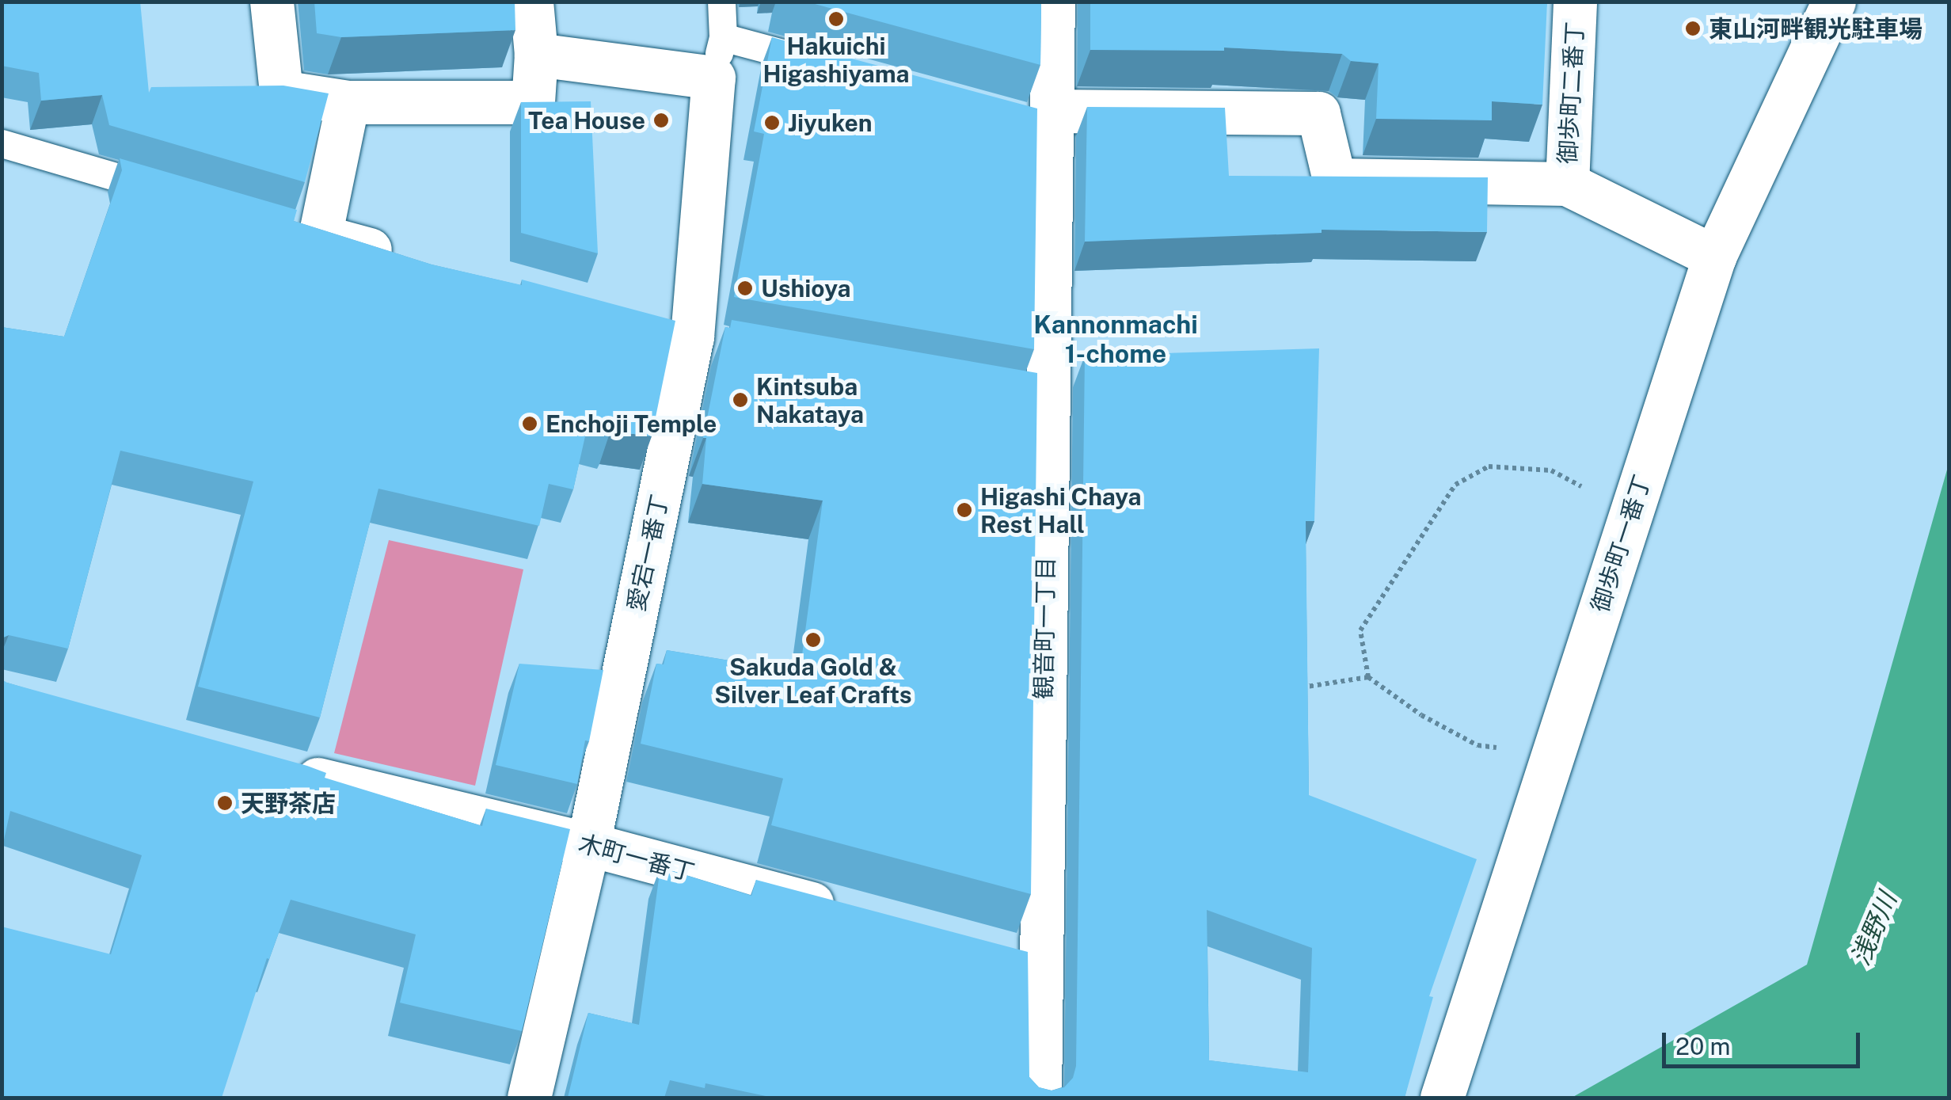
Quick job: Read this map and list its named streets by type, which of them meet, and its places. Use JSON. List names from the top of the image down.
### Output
{
  "streets": {
    "street": [
      "御歩町二番丁",
      "御歩町一番丁",
      "愛宕一番丁",
      "観音町一丁目",
      "木町一番丁"
    ]
  },
  "crossings": [
    ["愛宕一番丁", "木町一番丁"]
  ],
  "districts": ["Kannonmachi 1-chome"],
  "water": ["浅野川"],
  "places": [
    "Hakuichi Higashiyama",
    "東山河畔観光駐車場",
    "Tea House",
    "Jiyuken",
    "Ushioya",
    "Kintsuba Nakataya",
    "Enchoji Temple",
    "Higashi Chaya Rest Hall",
    "Sakuda Gold & Silver Leaf Crafts",
    "天野茶店"
  ],
  "scale_bar": "20 m"
}
